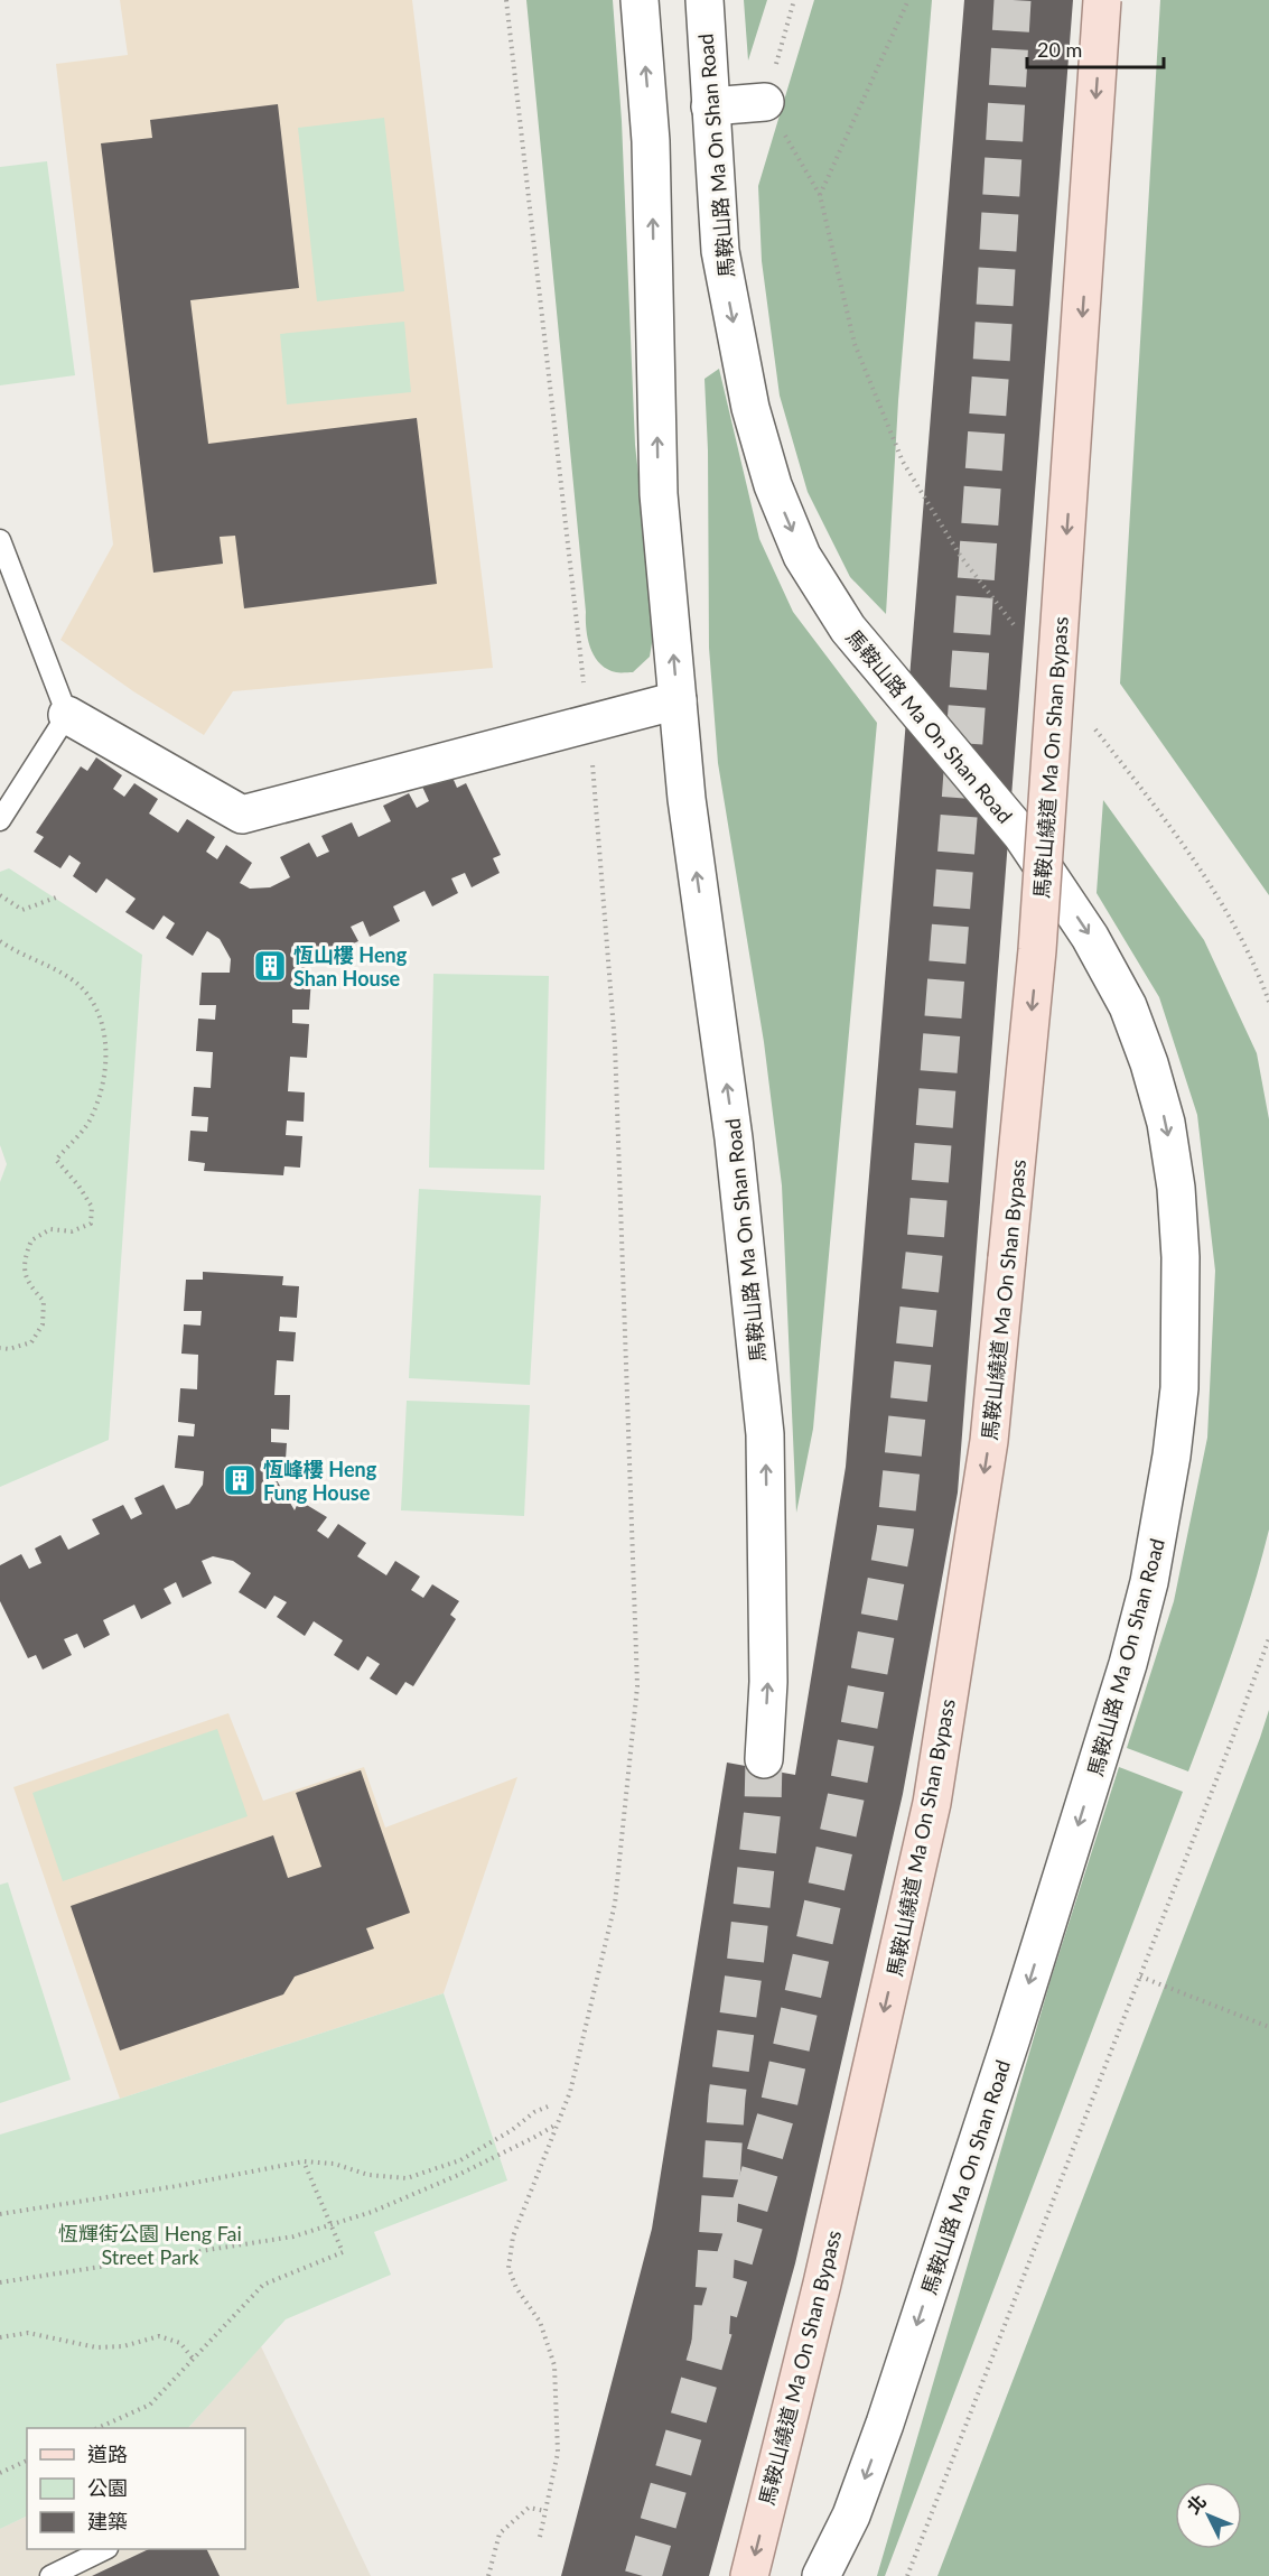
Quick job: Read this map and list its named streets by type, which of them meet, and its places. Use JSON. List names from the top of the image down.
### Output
{
  "streets": {
    "main road": ["馬鞍山路 Ma On Shan Road", "馬鞍山繞道 Ma On Shan Bypass"]
  },
  "one_way": ["馬鞍山繞道 Ma On Shan Bypass"],
  "parks": ["恆輝街公園 Heng Fai Street Park"],
  "places": {
    "building": ["恆山樓 Heng Shan House", "恆峰樓 Heng Fung House"]
  },
  "legend": ["道路", "公園", "建築"],
  "scale_bar": "20 m",
  "north": "top left"
}
